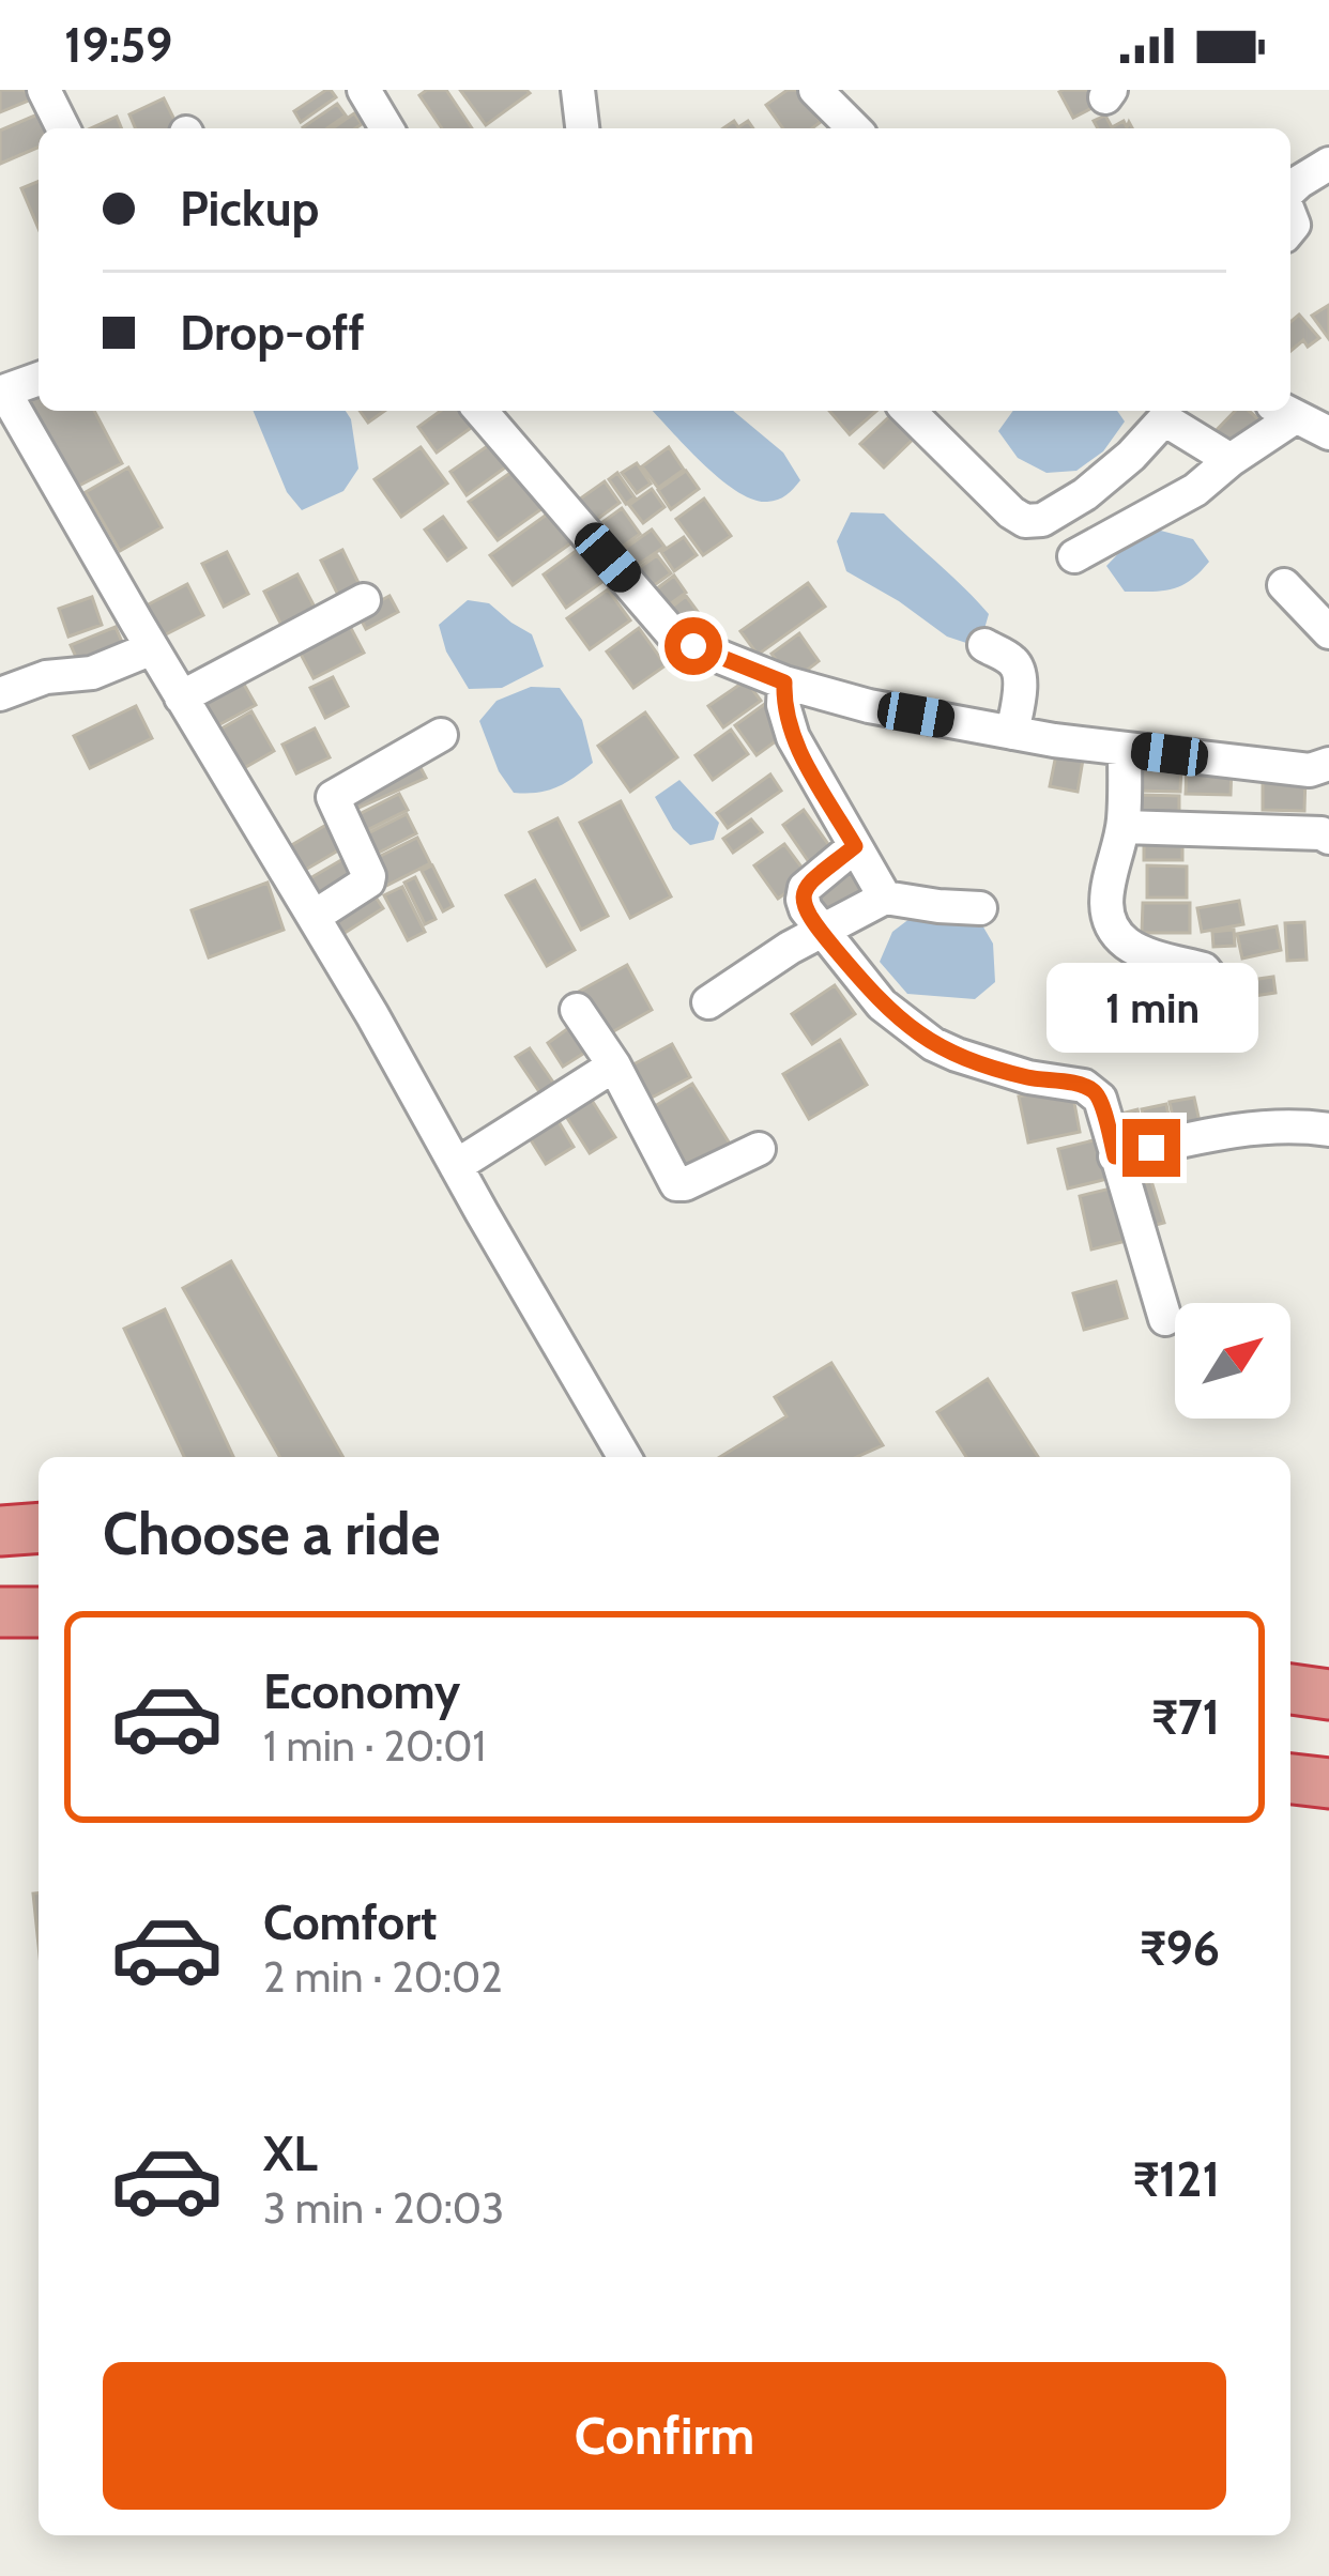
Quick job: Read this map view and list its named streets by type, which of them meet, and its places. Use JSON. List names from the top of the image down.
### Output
{
  "north": "top right",
  "page": {
    "status": "19:59",
    "banner": ["Pickup", "Drop-off"],
    "bubble": "1 min",
    "heading": "Choose a ride",
    "list": [
      {
        "name": "Economy",
        "note": "1 min · 20:01",
        "value": "₹71"
      },
      {
        "name": "Comfort",
        "note": "2 min · 20:02",
        "value": "₹96"
      },
      {
        "name": "XL",
        "note": "3 min · 20:03",
        "value": "₹121"
      }
    ],
    "buttons": "Confirm"
  }
}
